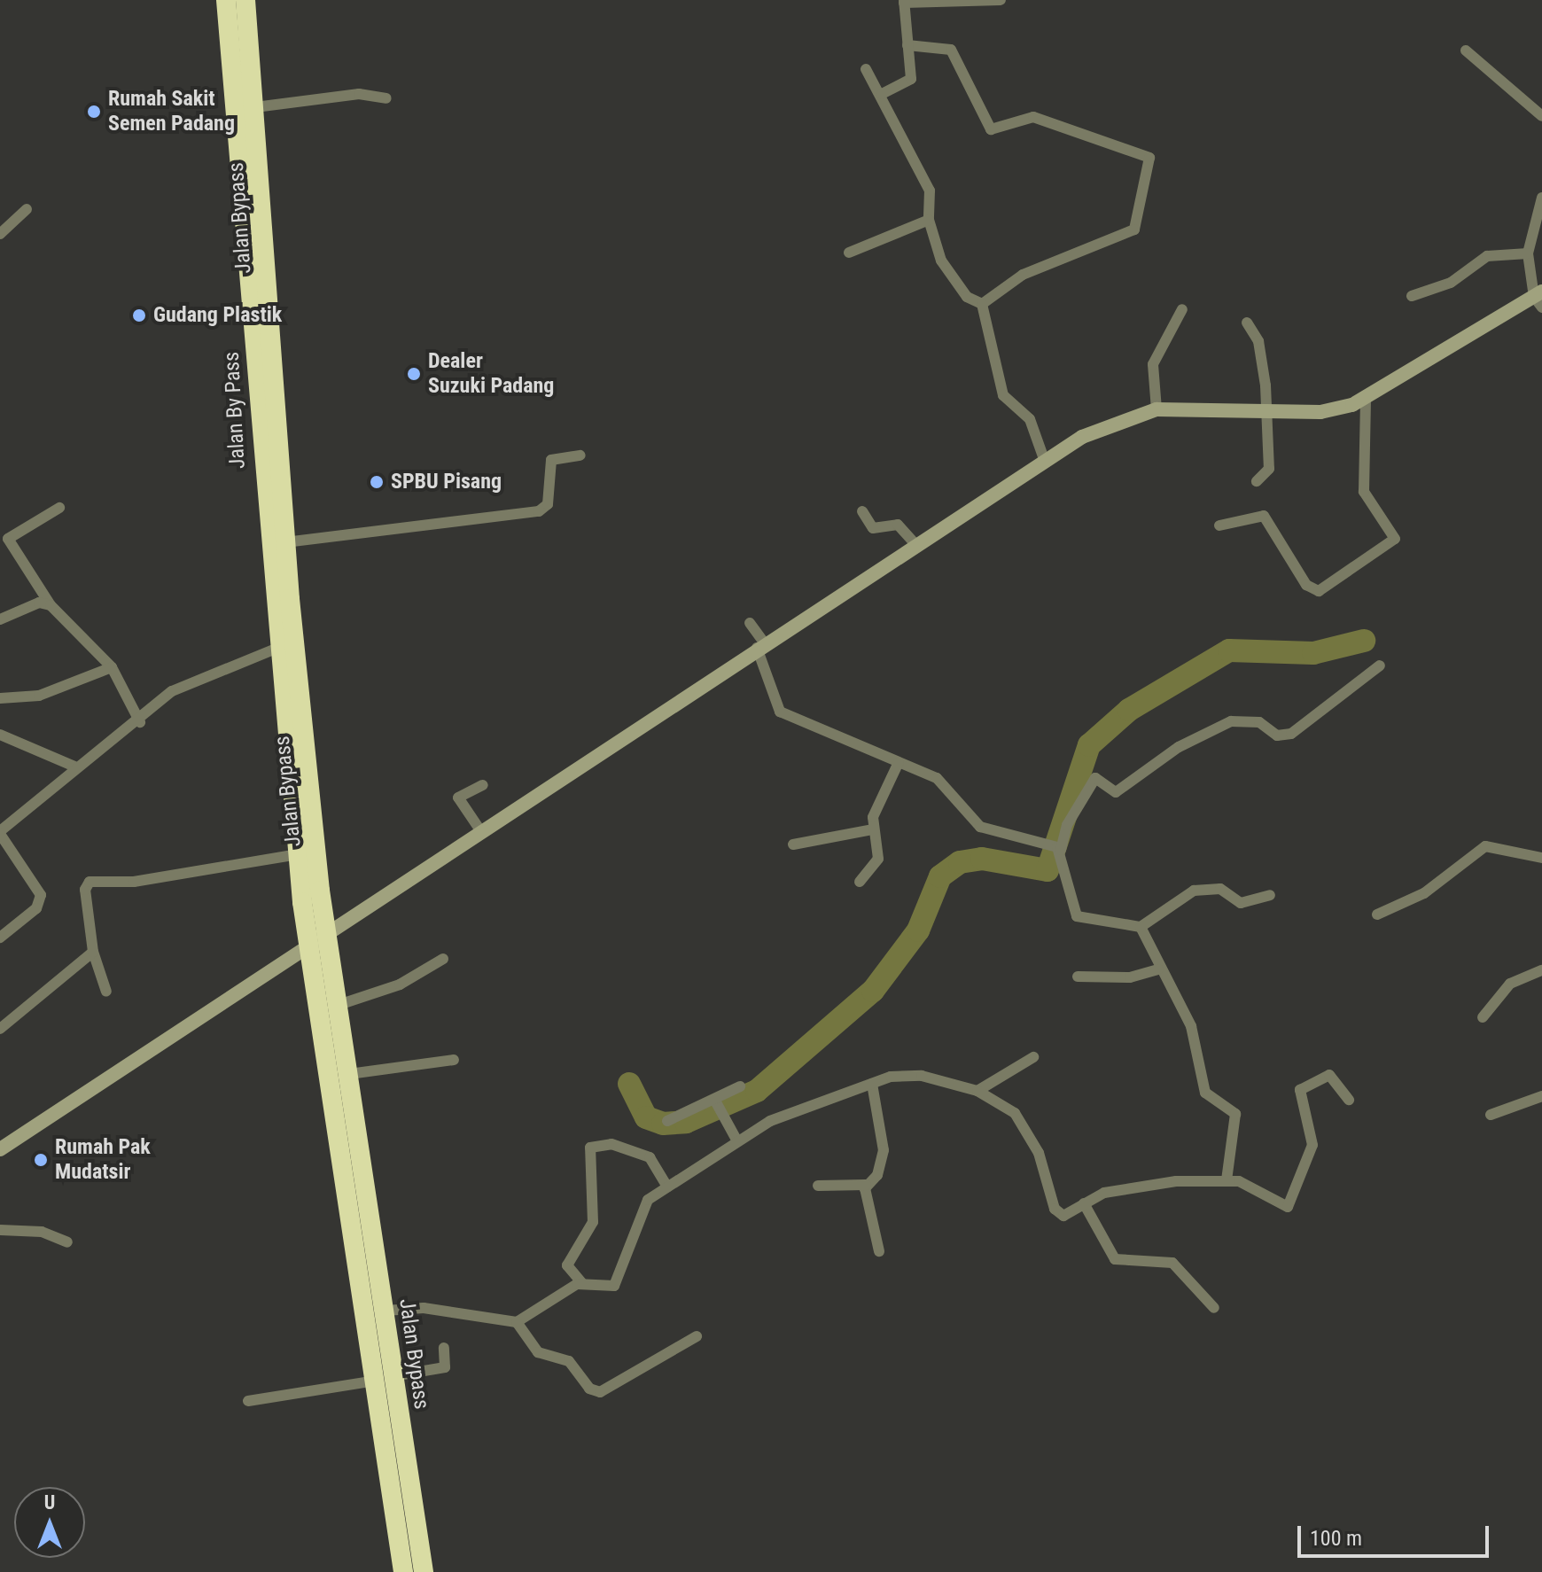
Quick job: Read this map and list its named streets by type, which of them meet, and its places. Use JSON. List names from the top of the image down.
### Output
{
  "streets": {
    "highway": ["Jalan Bypass", "Jalan By Pass"]
  },
  "crossings": [
    ["Jalan Bypass", "Jalan By Pass"]
  ],
  "places": [
    "Rumah Sakit Semen Padang",
    "Gudang Plastik",
    "Dealer Suzuki Padang",
    "SPBU Pisang",
    "Rumah Pak Mudatsir"
  ],
  "scale_bar": "100 m",
  "north": "top"
}
